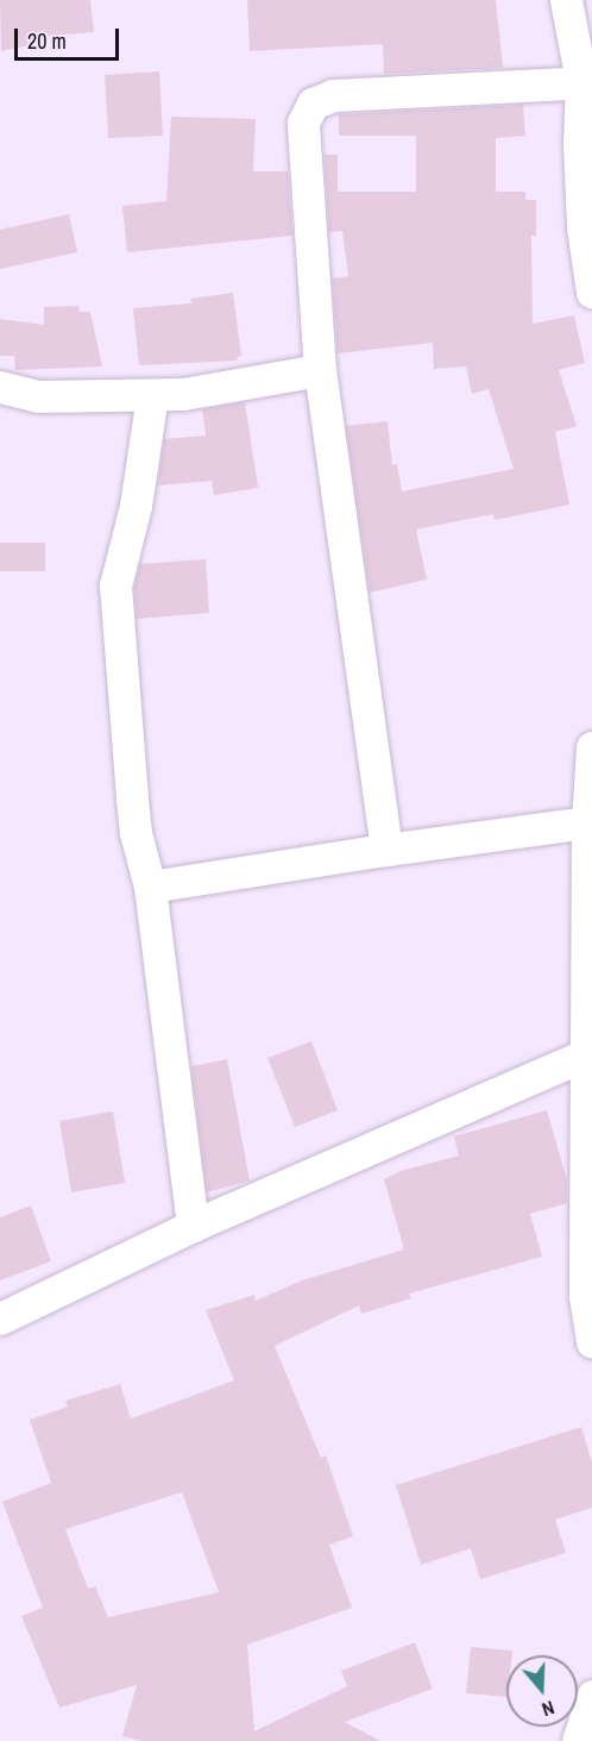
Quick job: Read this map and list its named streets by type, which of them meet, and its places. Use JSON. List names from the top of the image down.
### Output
{
  "scale_bar": "20 m",
  "north": "bottom"
}
